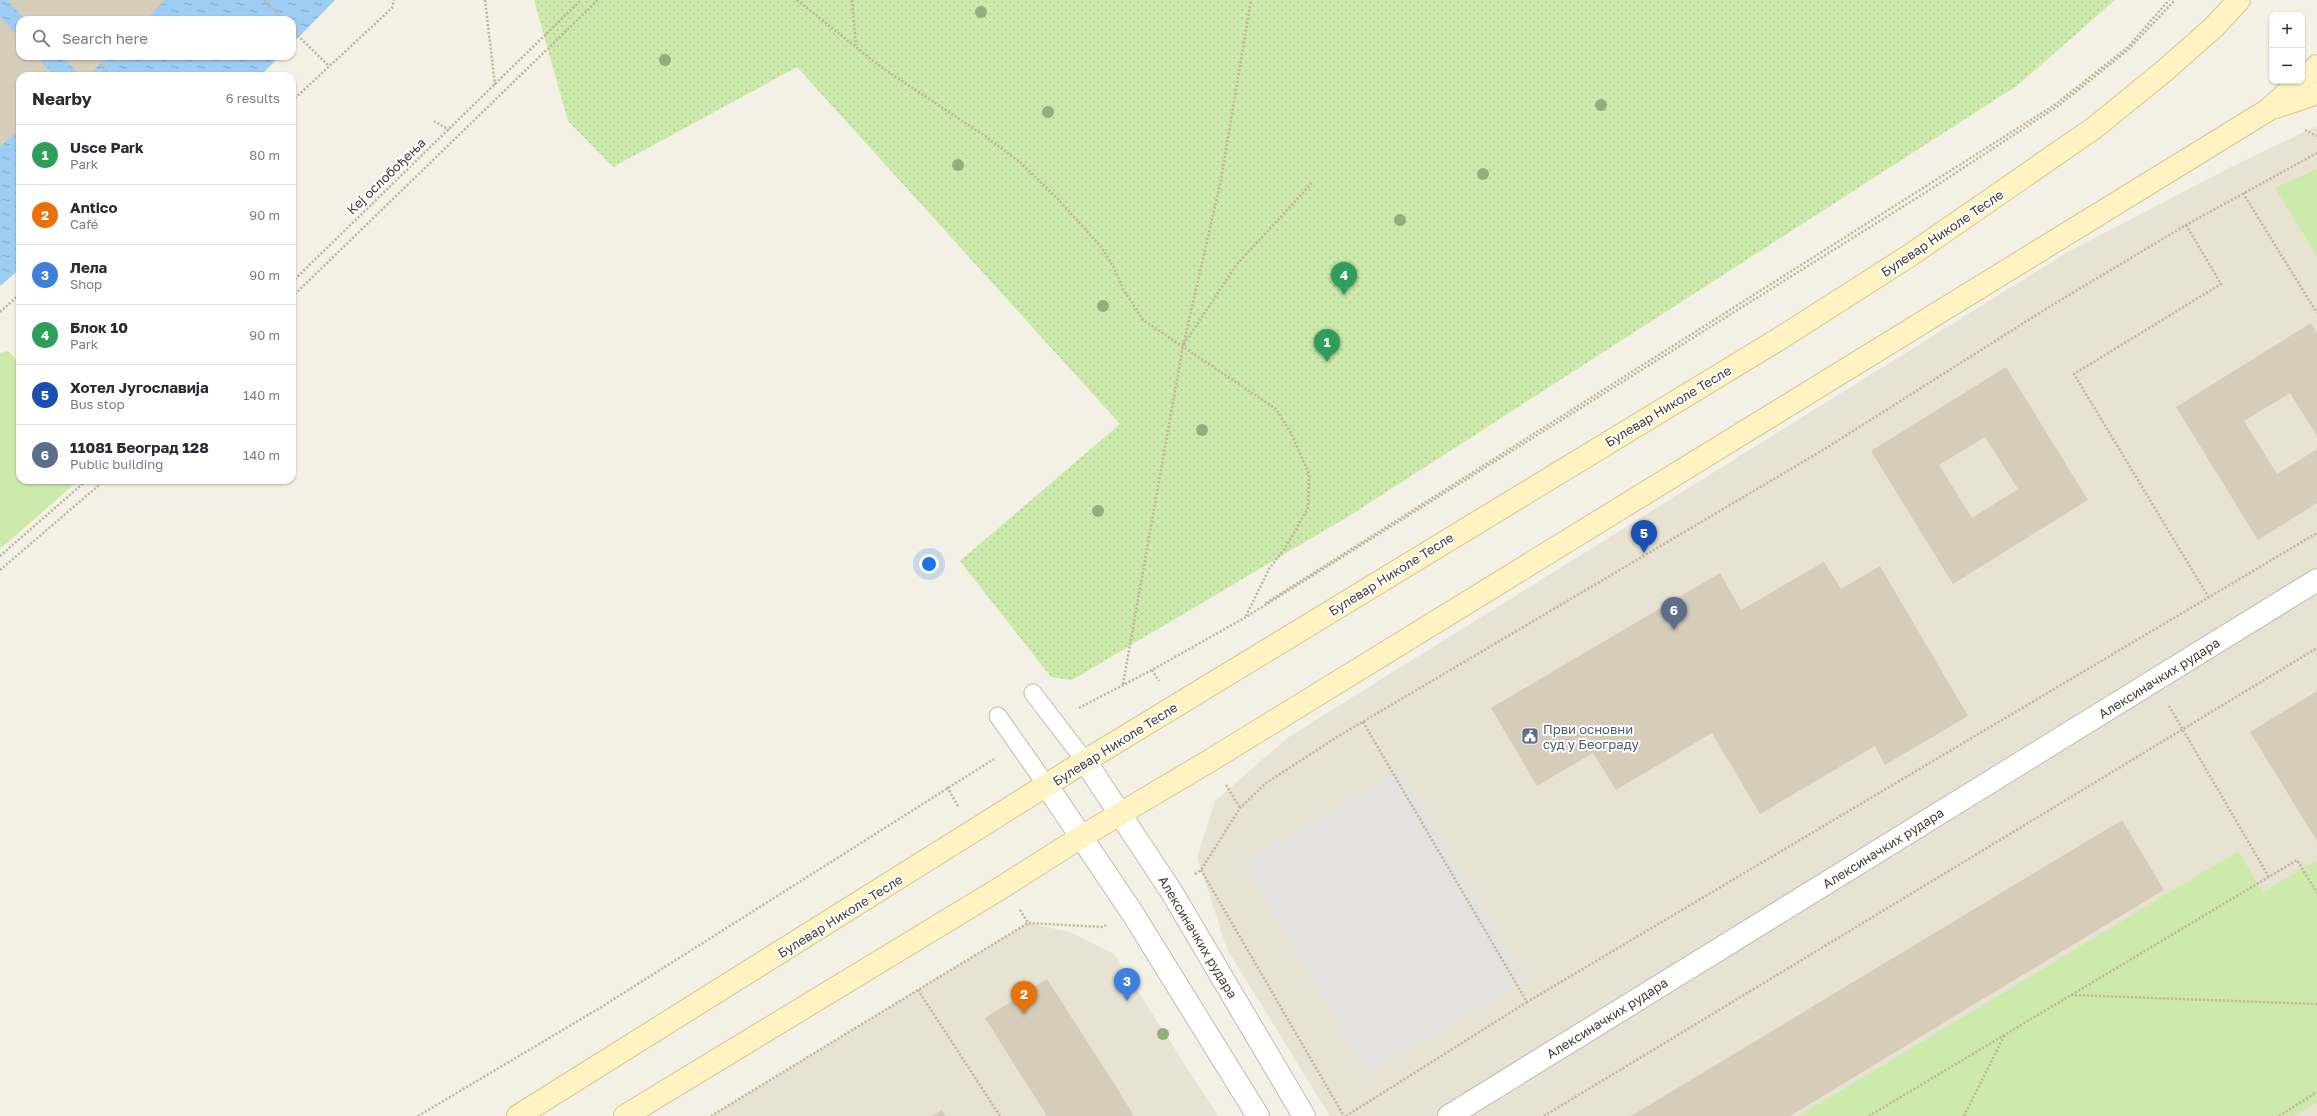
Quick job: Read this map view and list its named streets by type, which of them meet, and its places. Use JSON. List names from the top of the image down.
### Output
{
  "streets": {
    "main road": ["Булевар Николе Тесле"],
    "street": ["Алексиначких рудара"],
    "path": ["Кеј ослобођења"]
  },
  "crossings": [
    ["Булевар Николе Тесле", "Алексиначких рудара"]
  ],
  "places": {
    "public building": ["Први основни суд у Београду"]
  },
  "page": {
    "map_buttons": ["+", "−"],
    "search": "Search here",
    "heading": ["Nearby", "6 results"],
    "list": [
      {
        "mark": "1",
        "name": "Usce Park",
        "note": "Park",
        "value": "80 m"
      },
      {
        "mark": "2",
        "name": "Antico",
        "note": "Café",
        "value": "90 m"
      },
      {
        "mark": "3",
        "name": "Лела",
        "note": "Shop",
        "value": "90 m"
      },
      {
        "mark": "4",
        "name": "Блок 10",
        "note": "Park",
        "value": "90 m"
      },
      {
        "mark": "5",
        "name": "Хотел Југославија",
        "note": "Bus stop",
        "value": "140 m"
      },
      {
        "mark": "6",
        "name": "11081 Београд 128",
        "note": "Public building",
        "value": "140 m"
      }
    ],
    "pins": [
      "4",
      "1",
      "5",
      "6",
      "3",
      "2"
    ]
  }
}
